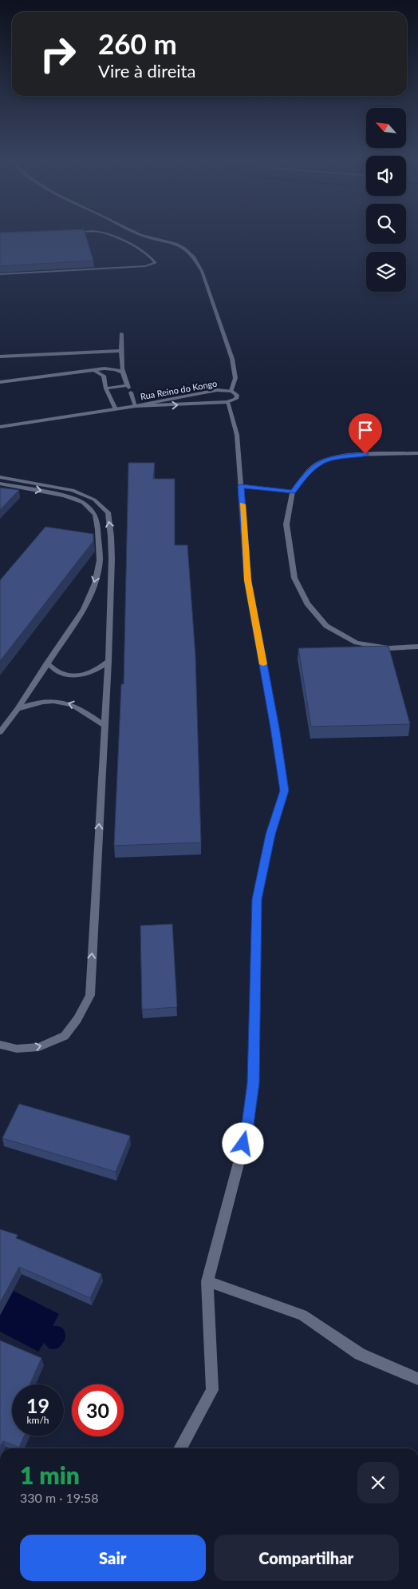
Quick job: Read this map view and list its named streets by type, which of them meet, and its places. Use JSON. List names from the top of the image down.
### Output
{
  "streets": {
    "street": ["Rua Reino do Kongo"]
  },
  "north": "top left",
  "page": {
    "turn": ["260 m", "Vire à direita"],
    "speed": "19 km/h",
    "limit": "30",
    "heading": ["1 min", "330 m · 19:58"],
    "buttons": ["Sair", "Compartilhar"]
  }
}
